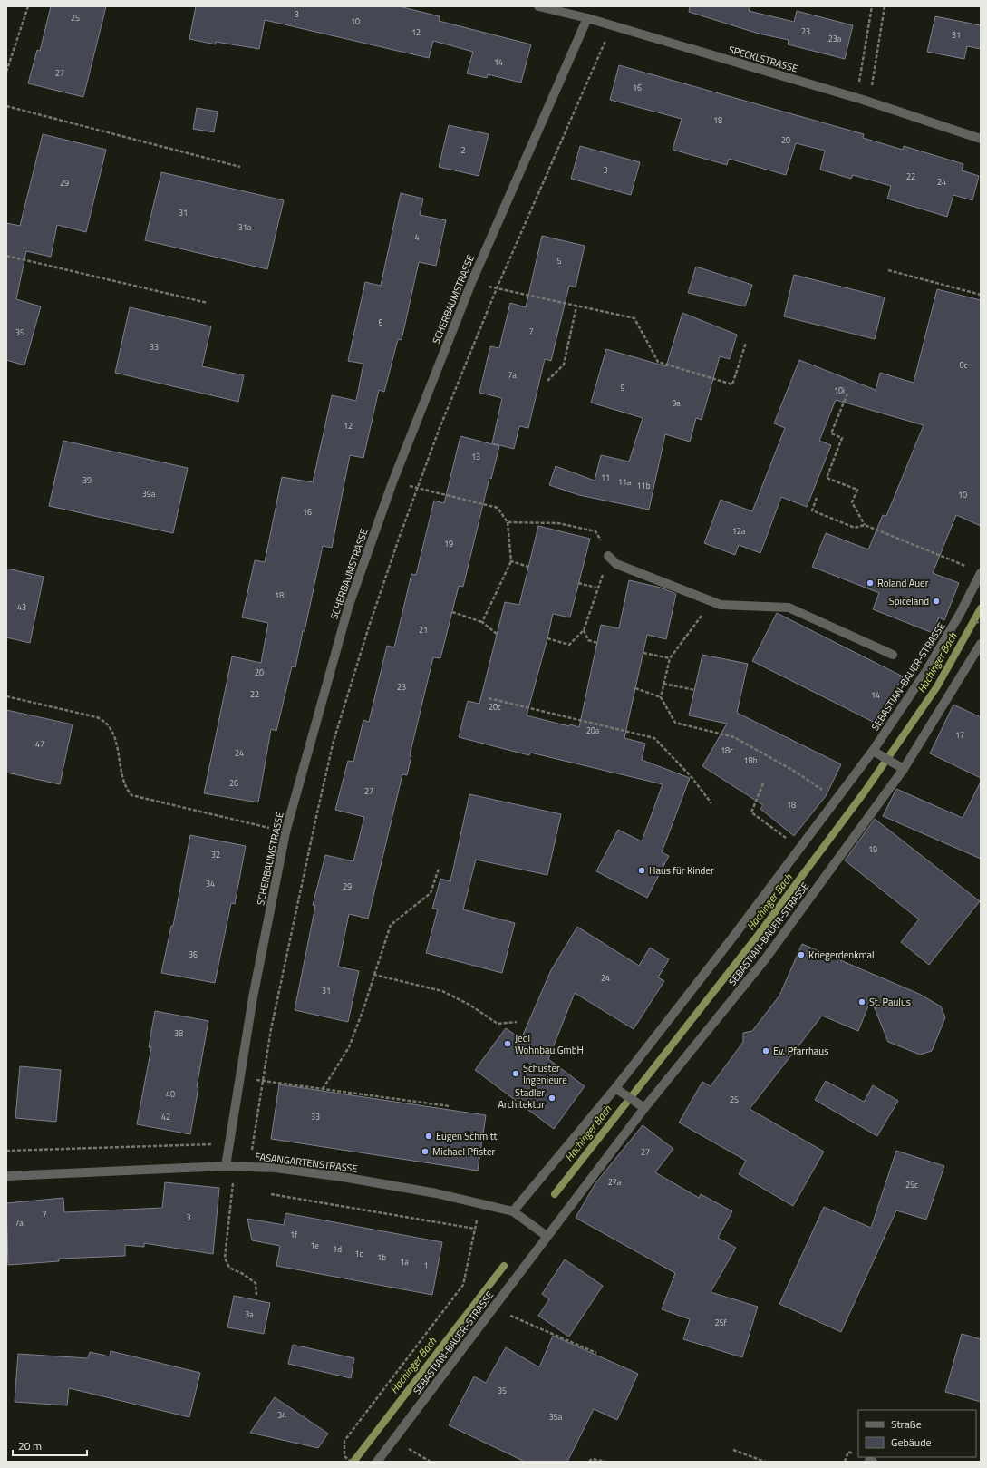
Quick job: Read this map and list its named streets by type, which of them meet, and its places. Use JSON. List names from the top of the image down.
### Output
{
  "streets": {
    "street": [
      "SPECKLSTRASSE",
      "SCHERBAUMSTRASSE",
      "SEBASTIAN-BAUER-STRASSE",
      "FASANGARTENSTRASSE"
    ]
  },
  "crossings": [
    ["SPECKLSTRASSE", "SCHERBAUMSTRASSE"],
    ["SCHERBAUMSTRASSE", "FASANGARTENSTRASSE"],
    ["SEBASTIAN-BAUER-STRASSE", "FASANGARTENSTRASSE"]
  ],
  "water": ["Hachinger Bach"],
  "places": [
    "Roland Auer",
    "Spiceland",
    "Haus für Kinder",
    "Kriegerdenkmal",
    "St. Paulus",
    "Jedl Wohnbau GmbH",
    "Ev. Pfarrhaus",
    "Schuster Ingenieure",
    "Stadler Architektur",
    "Eugen Schmitt",
    "Michael Pfister"
  ],
  "house_numbers": [
    "8",
    "25",
    "10",
    "23",
    "12",
    "31",
    "23a",
    "14",
    "27",
    "16",
    "18",
    "20",
    "2",
    "3",
    "22",
    "24",
    "29",
    "31",
    "31a",
    "4",
    "5",
    "6",
    "7",
    "35",
    "33",
    "6c",
    "7a",
    "9",
    "10i",
    "9a",
    "12",
    "13",
    "11",
    "39",
    "11a",
    "11b",
    "39a",
    "10",
    "16",
    "12a",
    "19",
    "18",
    "43",
    "21",
    "20",
    "23",
    "22",
    "14",
    "20c",
    "20a",
    "17",
    "47",
    "18c",
    "24",
    "18b",
    "26",
    "27",
    "18",
    "19",
    "32",
    "34",
    "29",
    "36",
    "24",
    "31",
    "38",
    "40",
    "25",
    "42",
    "33",
    "27",
    "27a",
    "25c",
    "7",
    "3",
    "7a",
    "1f",
    "1e",
    "1d",
    "1c",
    "1b",
    "1a",
    "1",
    "3a",
    "25f",
    "35",
    "34",
    "35a"
  ],
  "legend": ["Straße", "Gebäude"],
  "scale_bar": "20 m"
}
